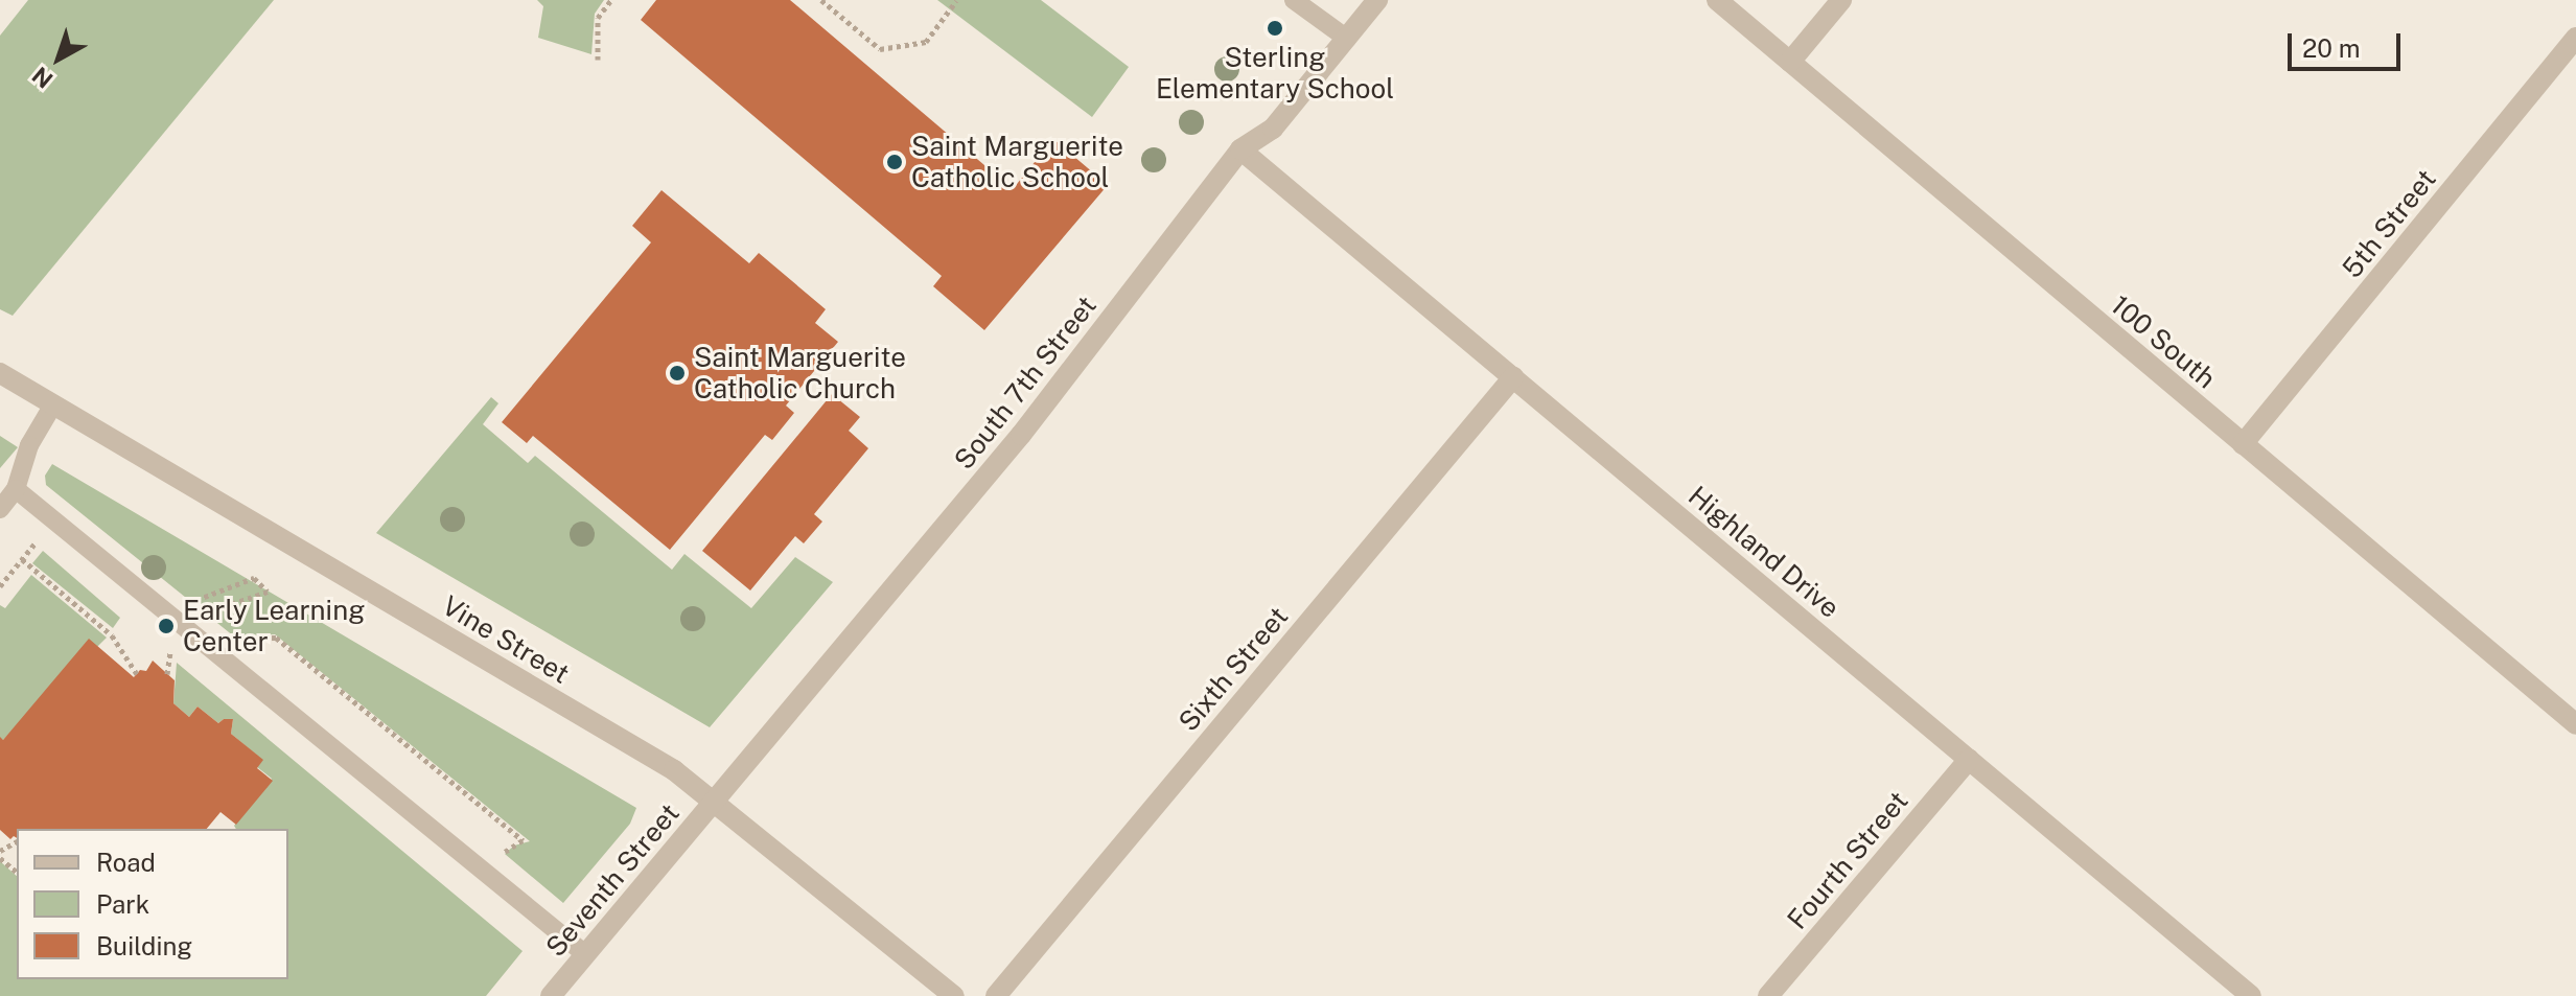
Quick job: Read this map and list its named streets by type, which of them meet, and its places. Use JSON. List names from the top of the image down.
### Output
{
  "streets": {
    "street": [
      "5th Street",
      "100 South",
      "South 7th Street",
      "Highland Drive",
      "Vine Street",
      "Sixth Street",
      "Fourth Street",
      "Seventh Street"
    ]
  },
  "crossings": [
    ["5th Street", "100 South"],
    ["South 7th Street", "Highland Drive"],
    ["South 7th Street", "Vine Street"],
    ["South 7th Street", "Seventh Street"],
    ["Highland Drive", "Sixth Street"],
    ["Highland Drive", "Fourth Street"],
    ["Vine Street", "Seventh Street"]
  ],
  "places": [
    "Sterling Elementary School",
    "Saint Marguerite Catholic School",
    "Saint Marguerite Catholic Church",
    "Early Learning Center"
  ],
  "legend": ["Road", "Park", "Building"],
  "scale_bar": "20 m",
  "north": "bottom left"
}
